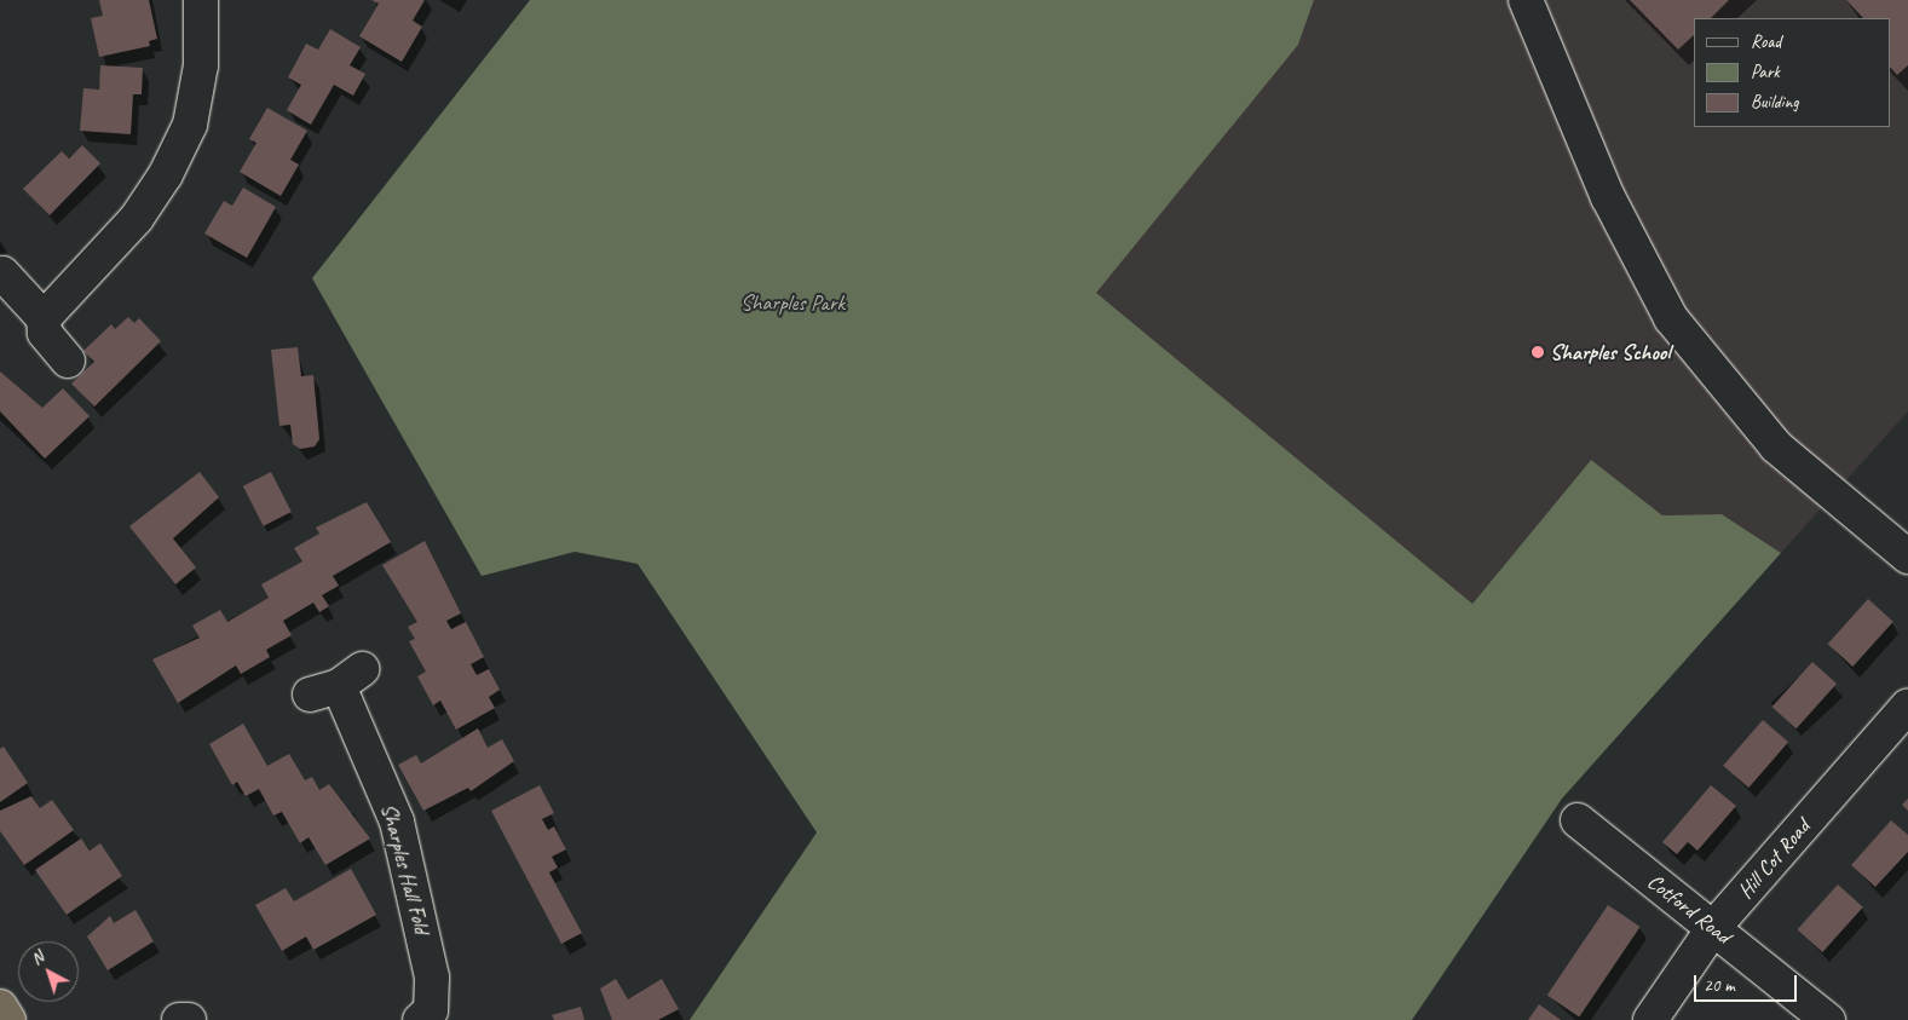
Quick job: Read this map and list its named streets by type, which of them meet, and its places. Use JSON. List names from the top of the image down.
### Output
{
  "streets": {
    "street": ["Hill Cot Road", "Sharples Hall Fold", "Cotford Road"]
  },
  "crossings": [
    ["Hill Cot Road", "Cotford Road"]
  ],
  "parks": ["Sharples Park"],
  "places": ["Sharples School"],
  "legend": ["Road", "Park", "Building"],
  "scale_bar": "20 m",
  "north": "top left"
}
